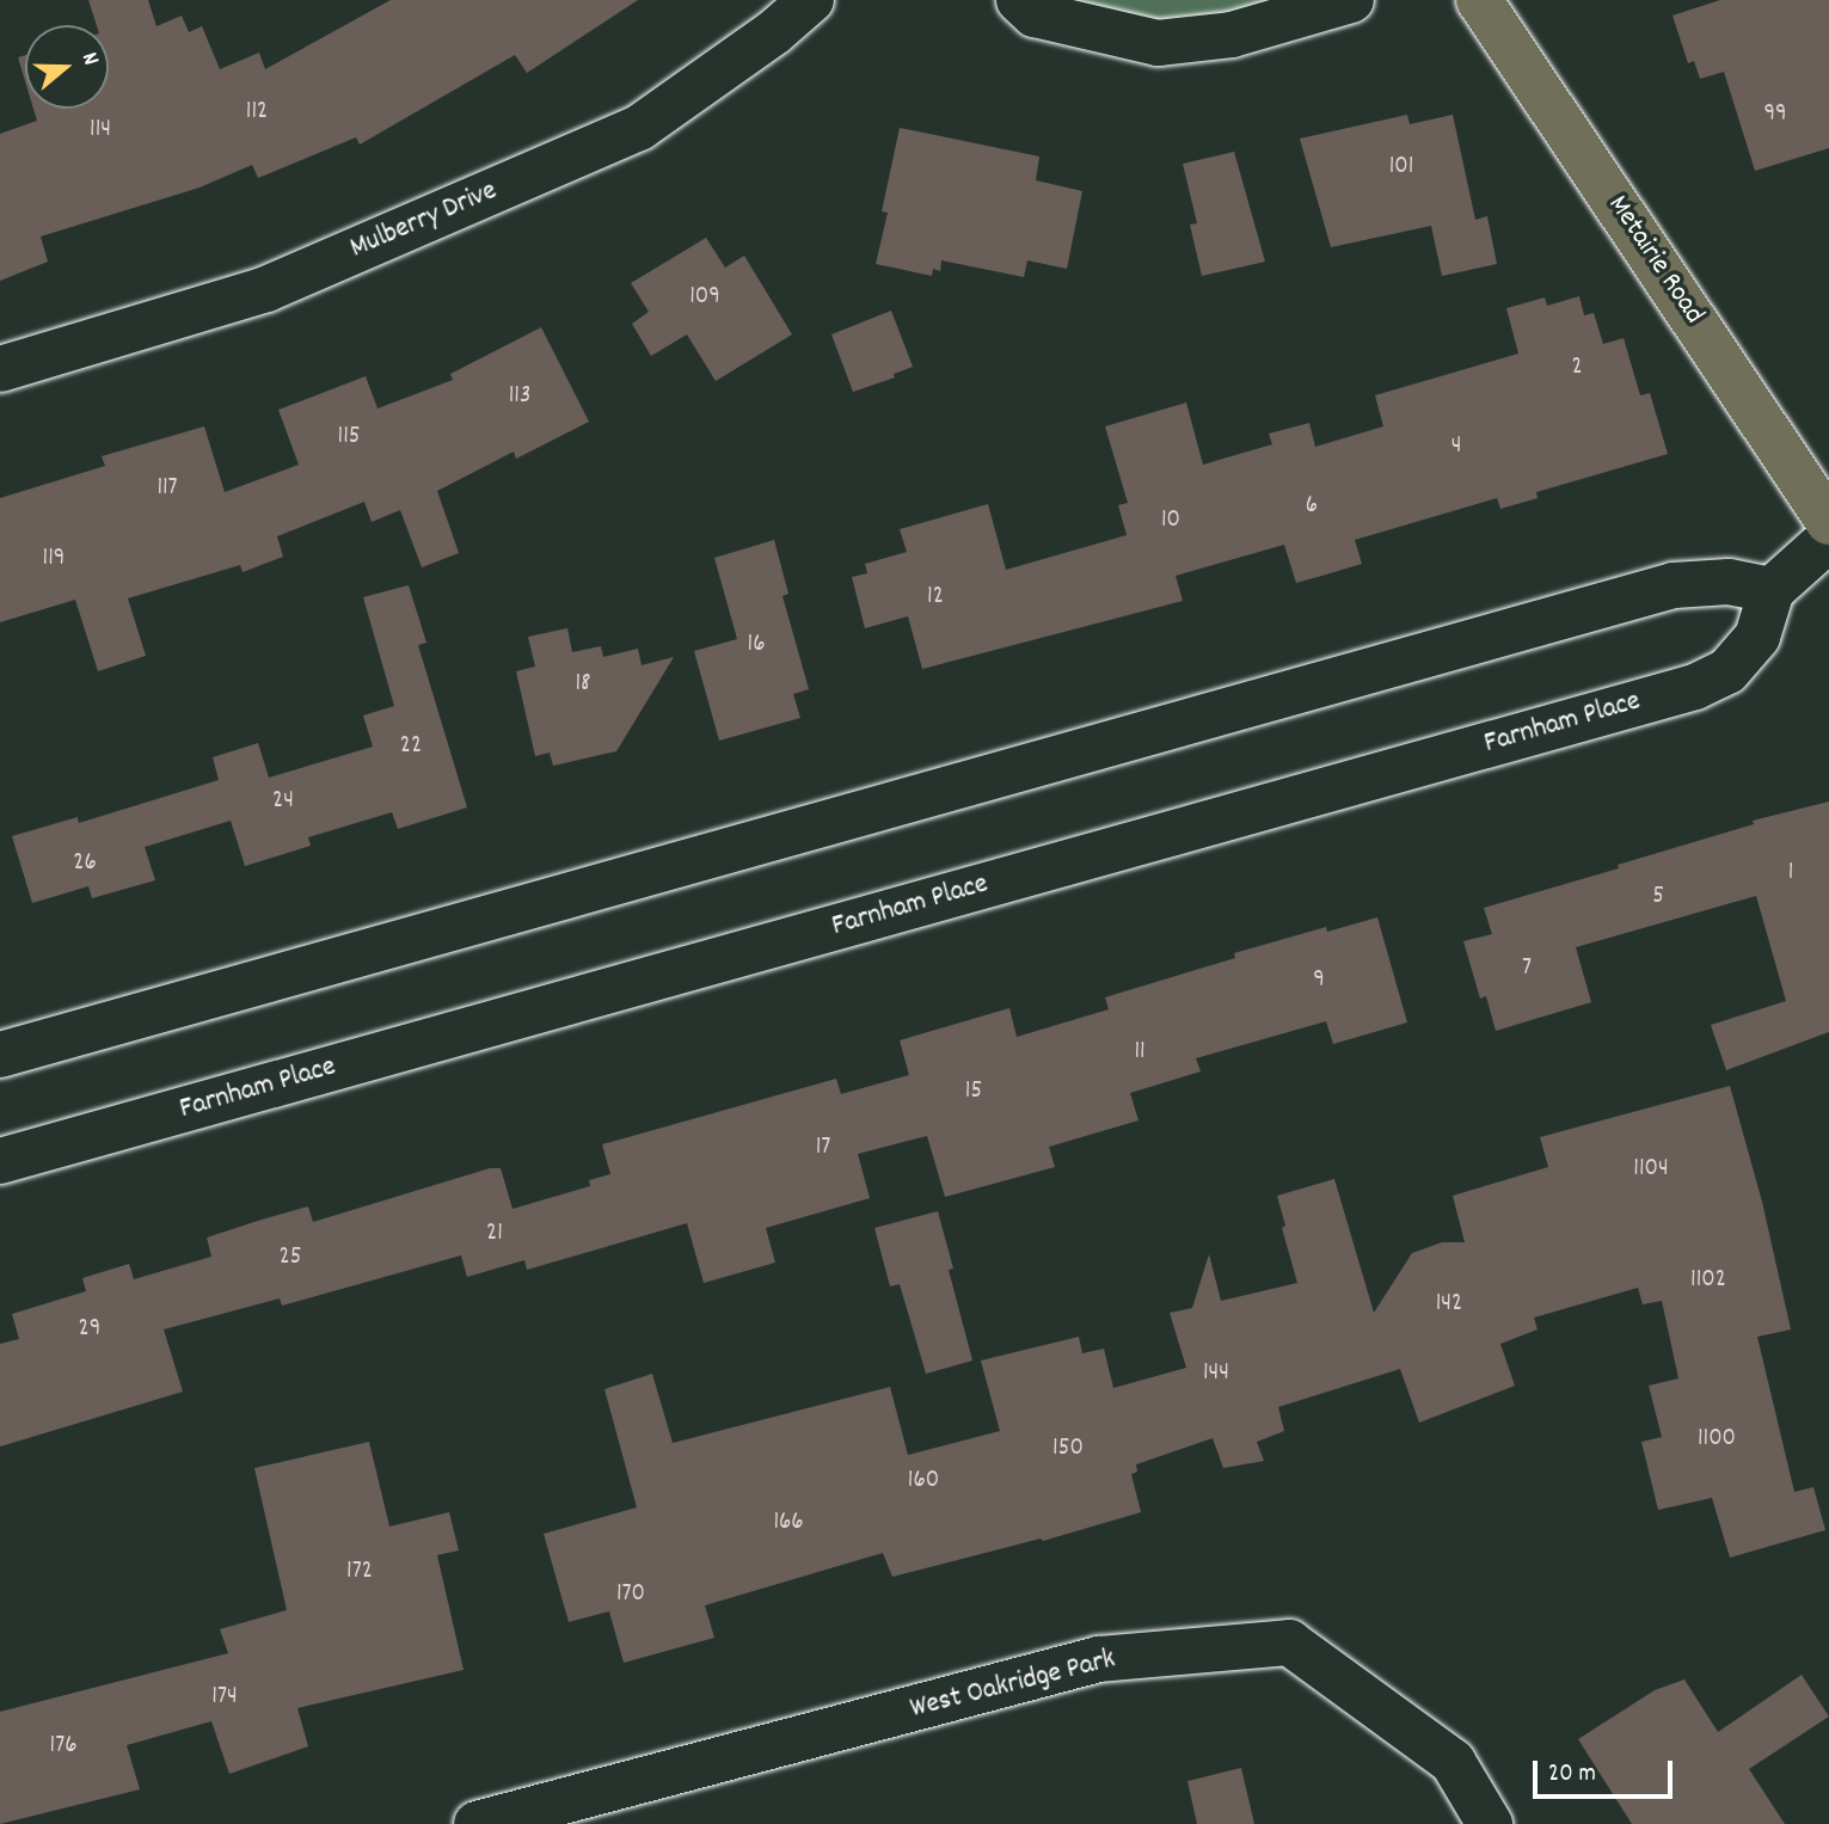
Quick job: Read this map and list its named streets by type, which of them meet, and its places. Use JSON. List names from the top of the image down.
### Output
{
  "streets": {
    "main road": ["Metairie Road"],
    "street": ["Mulberry Drive", "Farnham Place", "West Oakridge Park"]
  },
  "house_numbers": [
    "112",
    "99",
    "114",
    "101",
    "109",
    "2",
    "113",
    "115",
    "4",
    "117",
    "6",
    "10",
    "119",
    "12",
    "16",
    "18",
    "22",
    "24",
    "26",
    "1",
    "5",
    "7",
    "9",
    "11",
    "15",
    "17",
    "1104",
    "21",
    "25",
    "1102",
    "142",
    "29",
    "144",
    "1100",
    "150",
    "160",
    "166",
    "172",
    "170",
    "174",
    "176"
  ],
  "scale_bar": "20 m",
  "north": "right"
}
